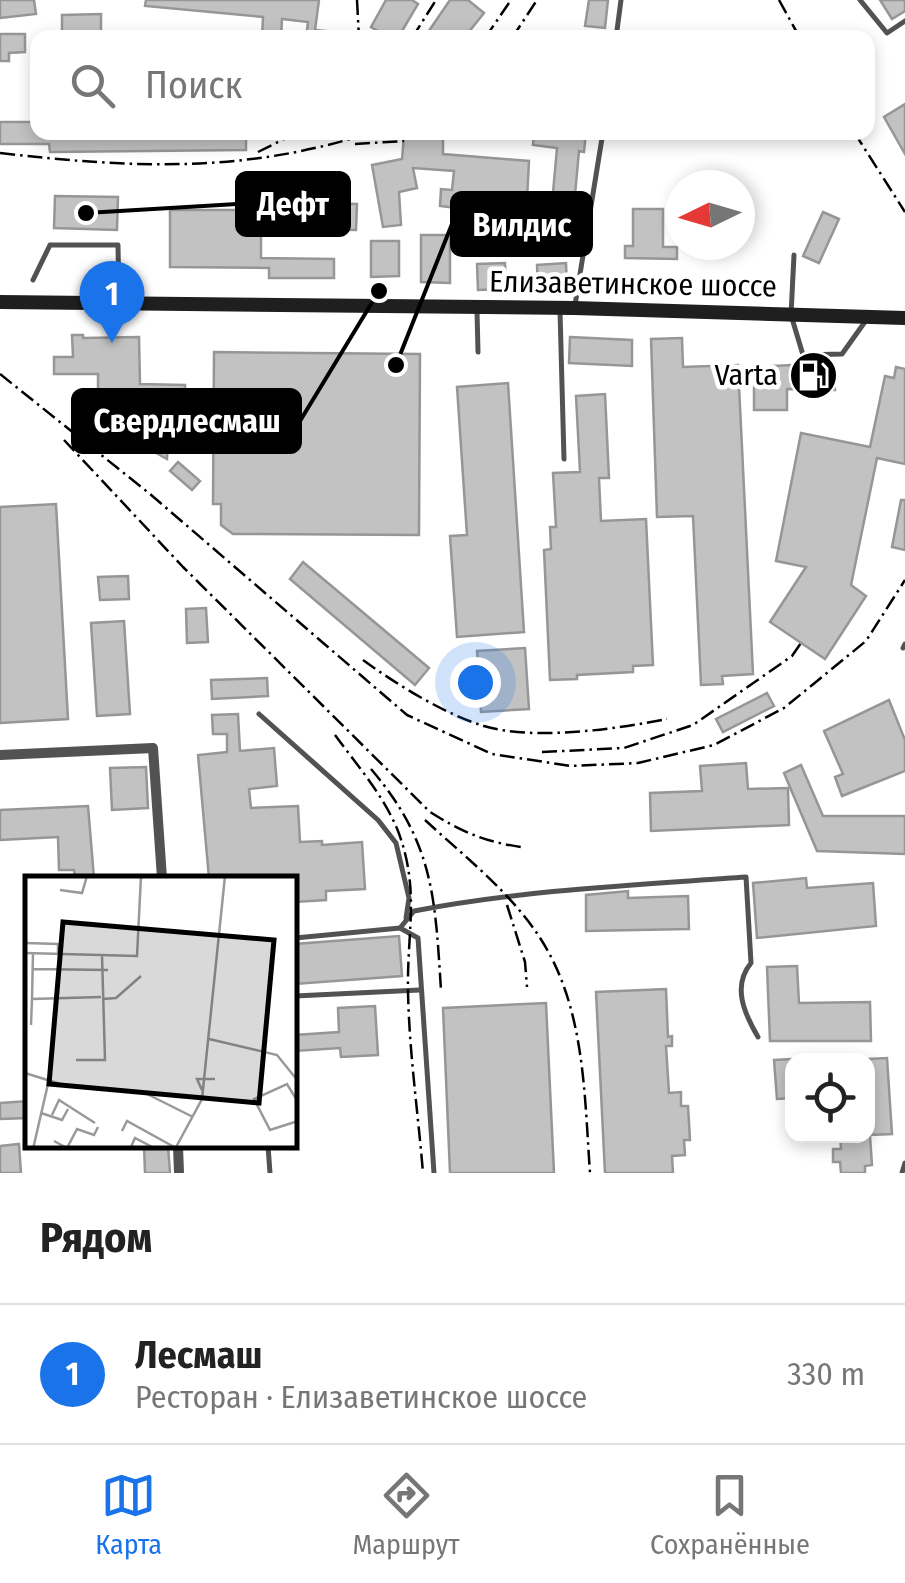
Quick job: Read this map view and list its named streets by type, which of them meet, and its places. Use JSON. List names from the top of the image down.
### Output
{
  "streets": {
    "main road": ["Елизаветинское шоссе"]
  },
  "places": {
    "other": ["Дефт", "Свердлесмаш", "Вилдис"],
    "fuel station": ["Varta"]
  },
  "north": "left",
  "page": {
    "search": "Поиск",
    "pins": "1",
    "heading": "Рядом",
    "list": [
      {
        "mark": "1",
        "name": "Лесмаш",
        "note": "Ресторан · Елизаветинское шоссе",
        "value": "330 m"
      }
    ],
    "nav": ["Карта", "Маршрут", "Сохранённые"]
  }
}
